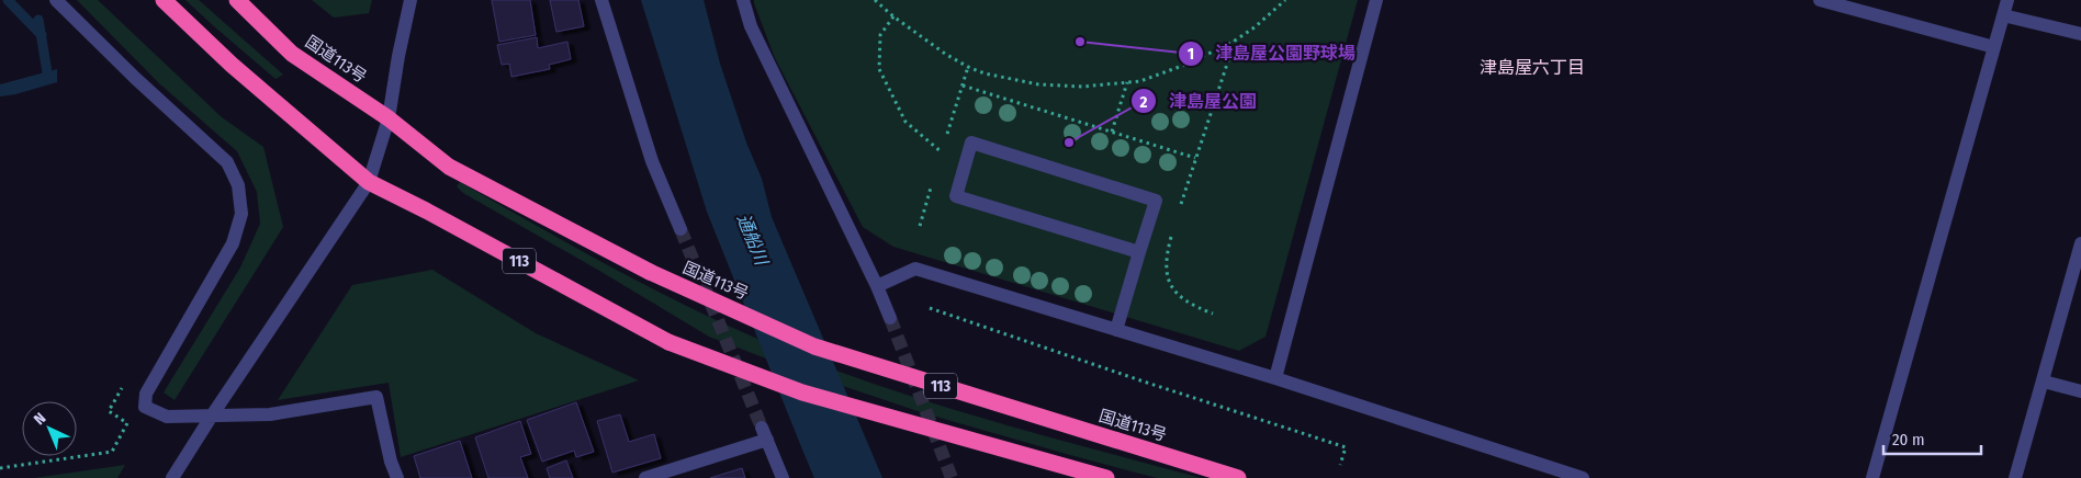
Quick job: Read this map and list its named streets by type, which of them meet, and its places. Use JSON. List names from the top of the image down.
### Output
{
  "streets": {
    "highway": ["国道113号", "113"]
  },
  "districts": ["津島屋六丁目"],
  "water": ["通船川"],
  "places": ["津島屋公園野球場", "津島屋公園"],
  "scale_bar": "20 m",
  "north": "top left"
}
